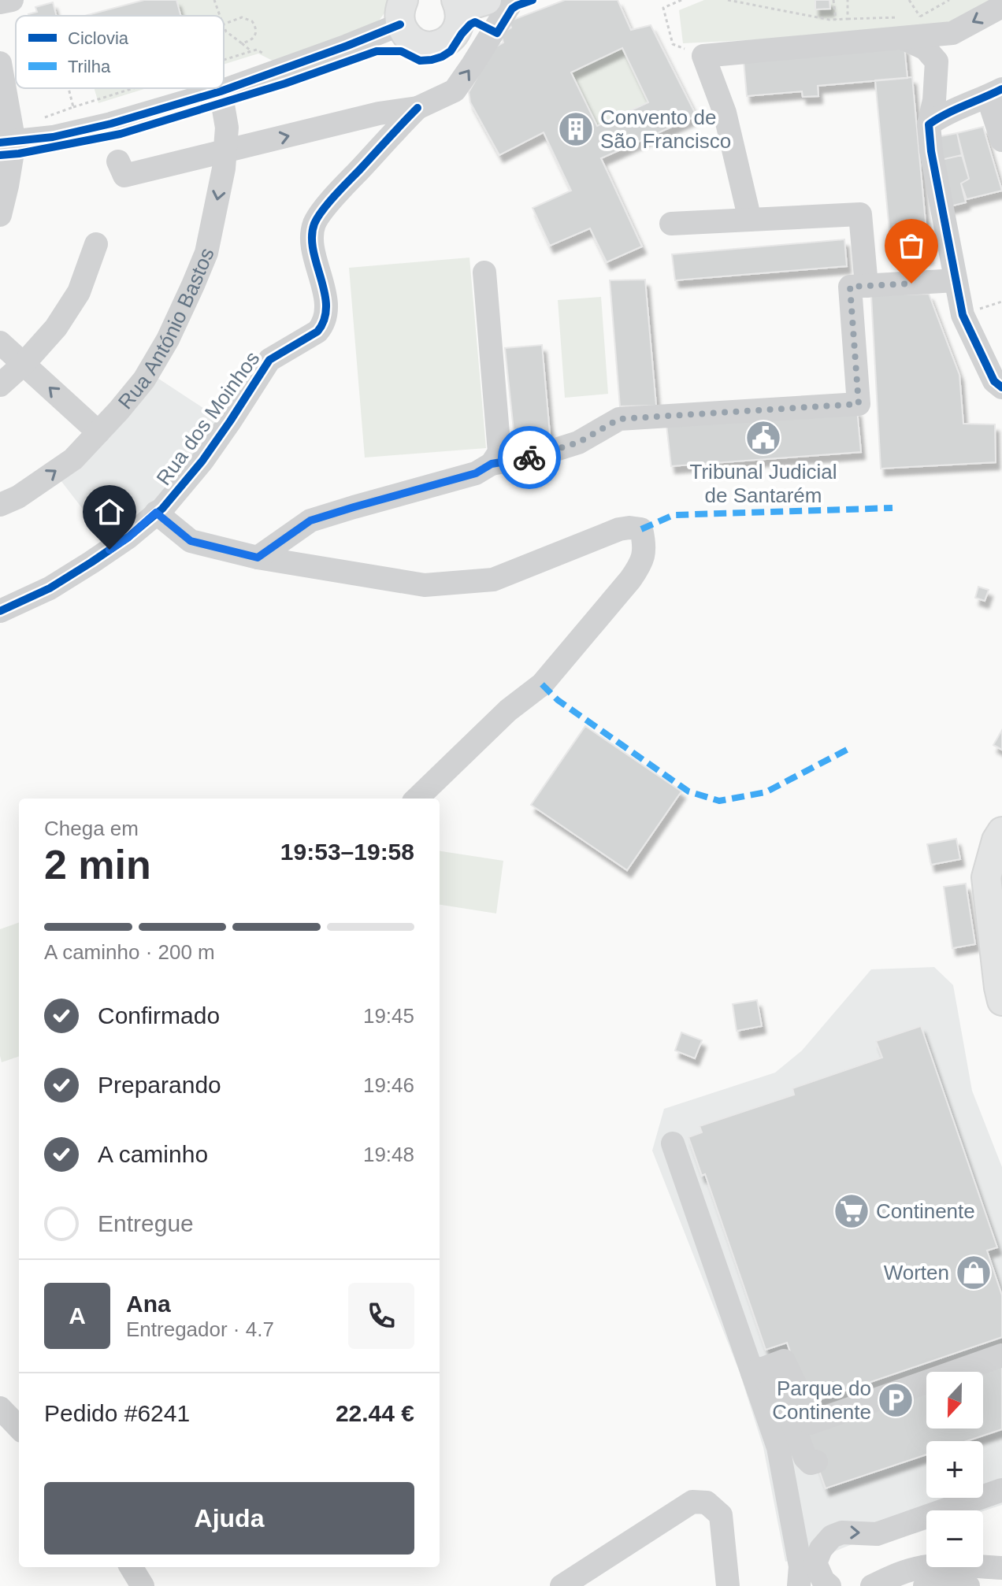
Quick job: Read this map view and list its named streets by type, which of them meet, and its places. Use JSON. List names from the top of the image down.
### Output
{
  "streets": {
    "street": ["Rua António Bastos", "Rua dos Moinhos"]
  },
  "places": {
    "building": ["Convento de São Francisco"],
    "public building": ["Tribunal Judicial de Santarém"],
    "supermarket": ["Continente"],
    "shop": ["Worten"],
    "parking": ["Parque do Continente"]
  },
  "legend": ["Ciclovia", "Trilha"],
  "north": "bottom",
  "page": {
    "heading": ["2 min", "Chega em", "19:53–19:58"],
    "panel": [
      "Ana",
      "Entregador · 4.7",
      "Pedido #6241",
      "22.44 €"
    ],
    "bar": "A caminho · 200 m",
    "list": [
      ["Confirmado", "19:45"],
      ["Preparando", "19:46"],
      ["A caminho", "19:48"],
      "Entregue"
    ],
    "round": "A",
    "map_buttons": ["+", "−"],
    "buttons": "Ajuda"
  }
}
